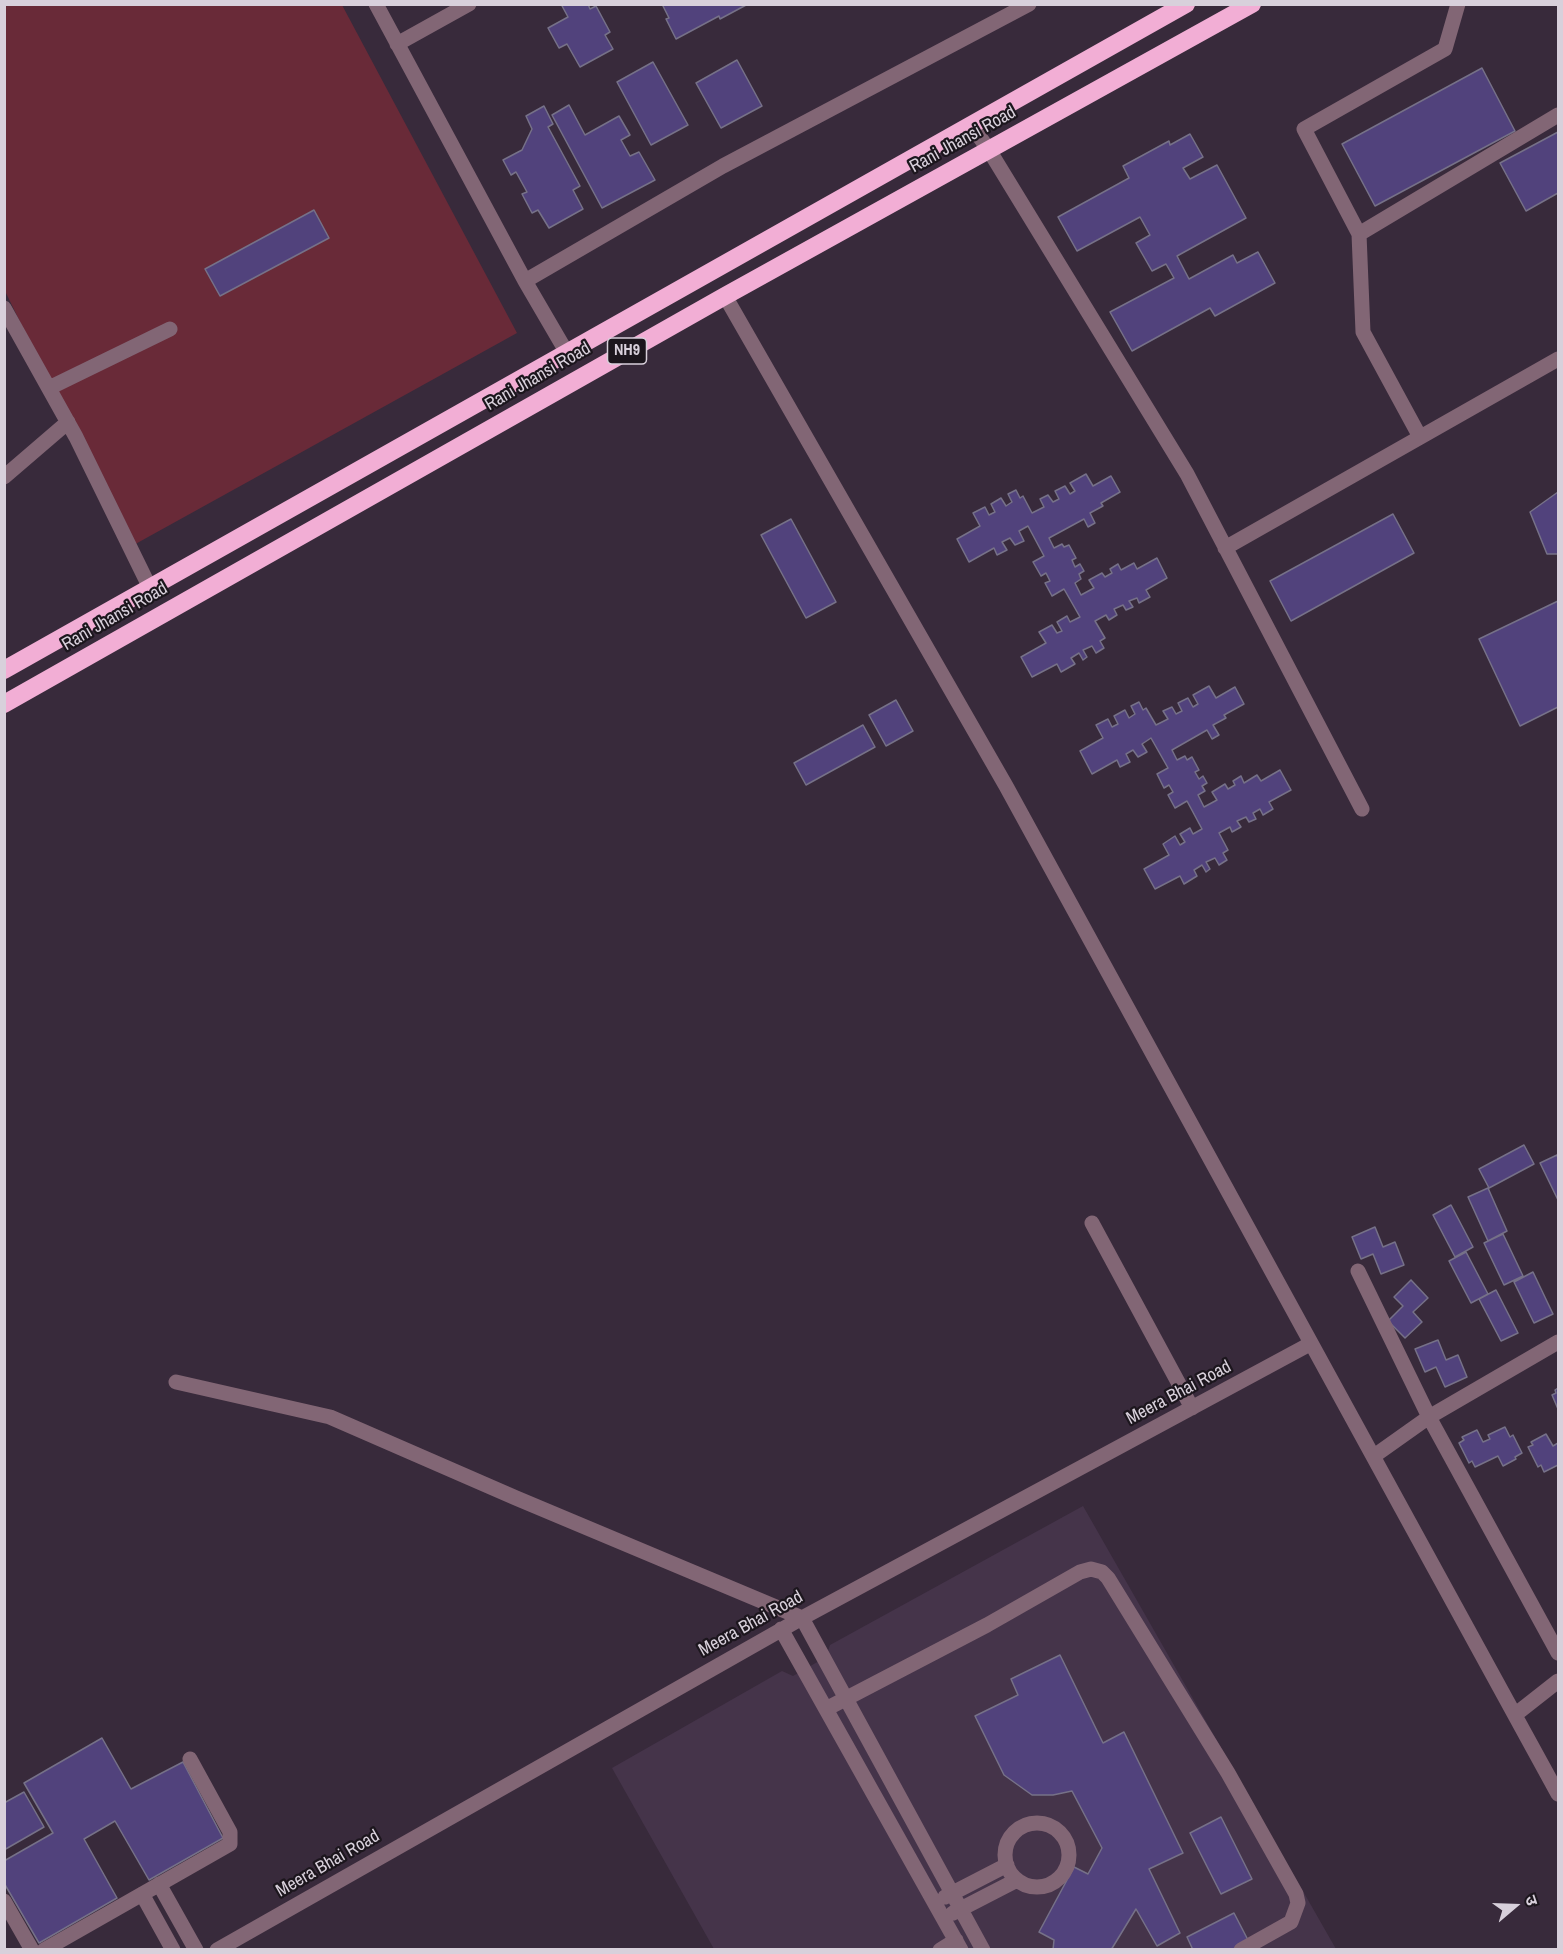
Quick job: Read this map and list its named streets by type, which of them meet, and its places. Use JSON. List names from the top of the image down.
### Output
{
  "streets": {
    "highway": ["Rani Jhansi Road", "NH9"],
    "street": ["Meera Bhai Road"]
  },
  "north": "right"
}
